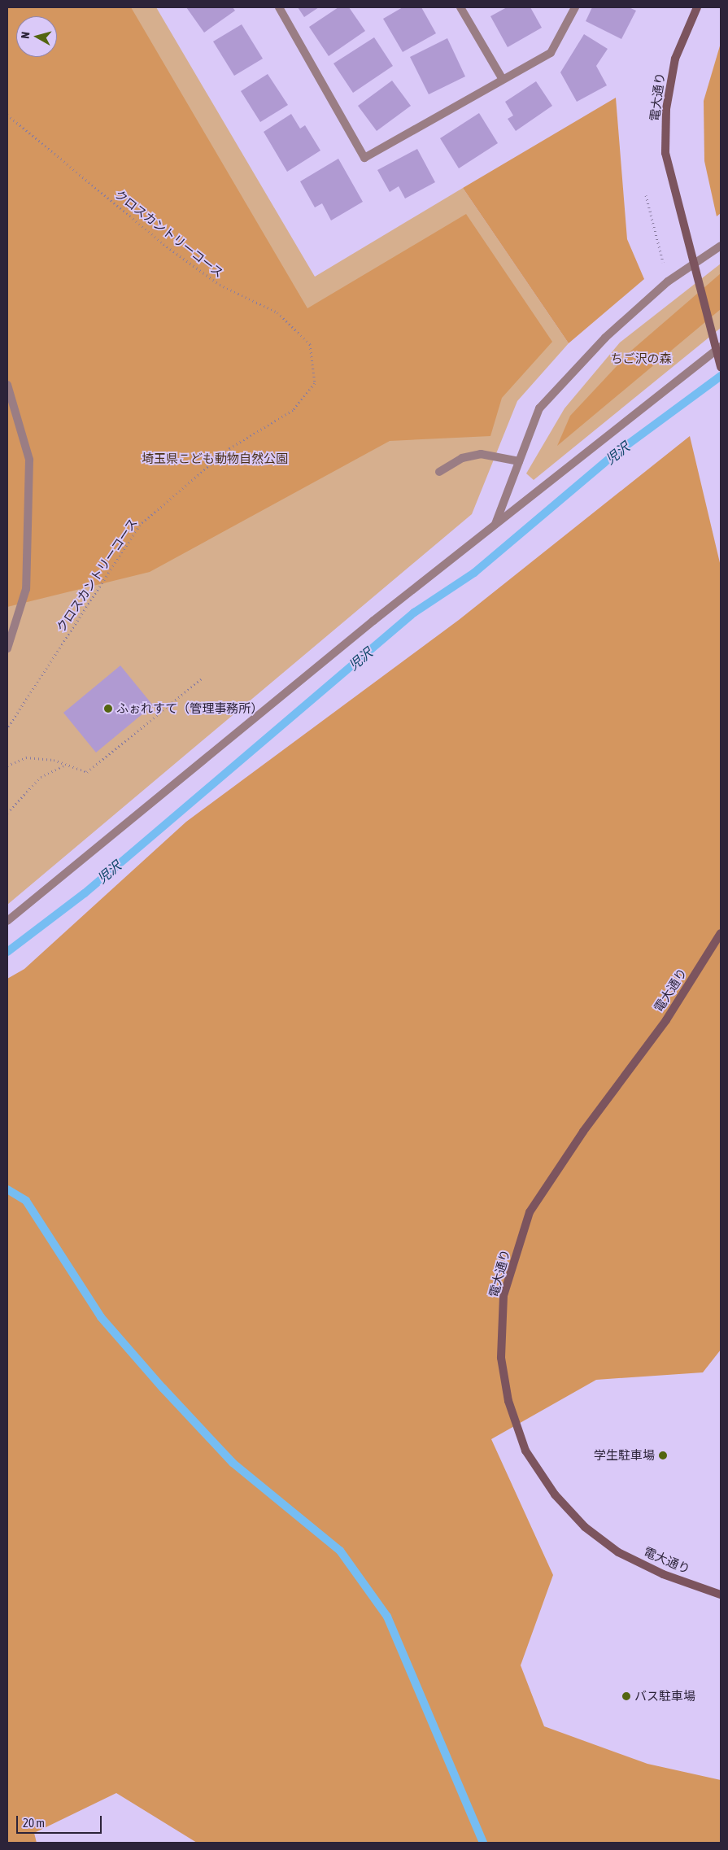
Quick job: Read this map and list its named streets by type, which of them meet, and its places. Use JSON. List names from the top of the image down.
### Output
{
  "streets": {
    "street": ["電大通り"],
    "path": ["クロスカントリーコース"]
  },
  "water": ["児沢"],
  "parks": ["ちご沢の森", "埼玉県こども動物自然公園"],
  "places": ["ふぉれすて（管理事務所）", "学生駐車場", "バス駐車場"],
  "scale_bar": "20 m",
  "north": "left"
}
